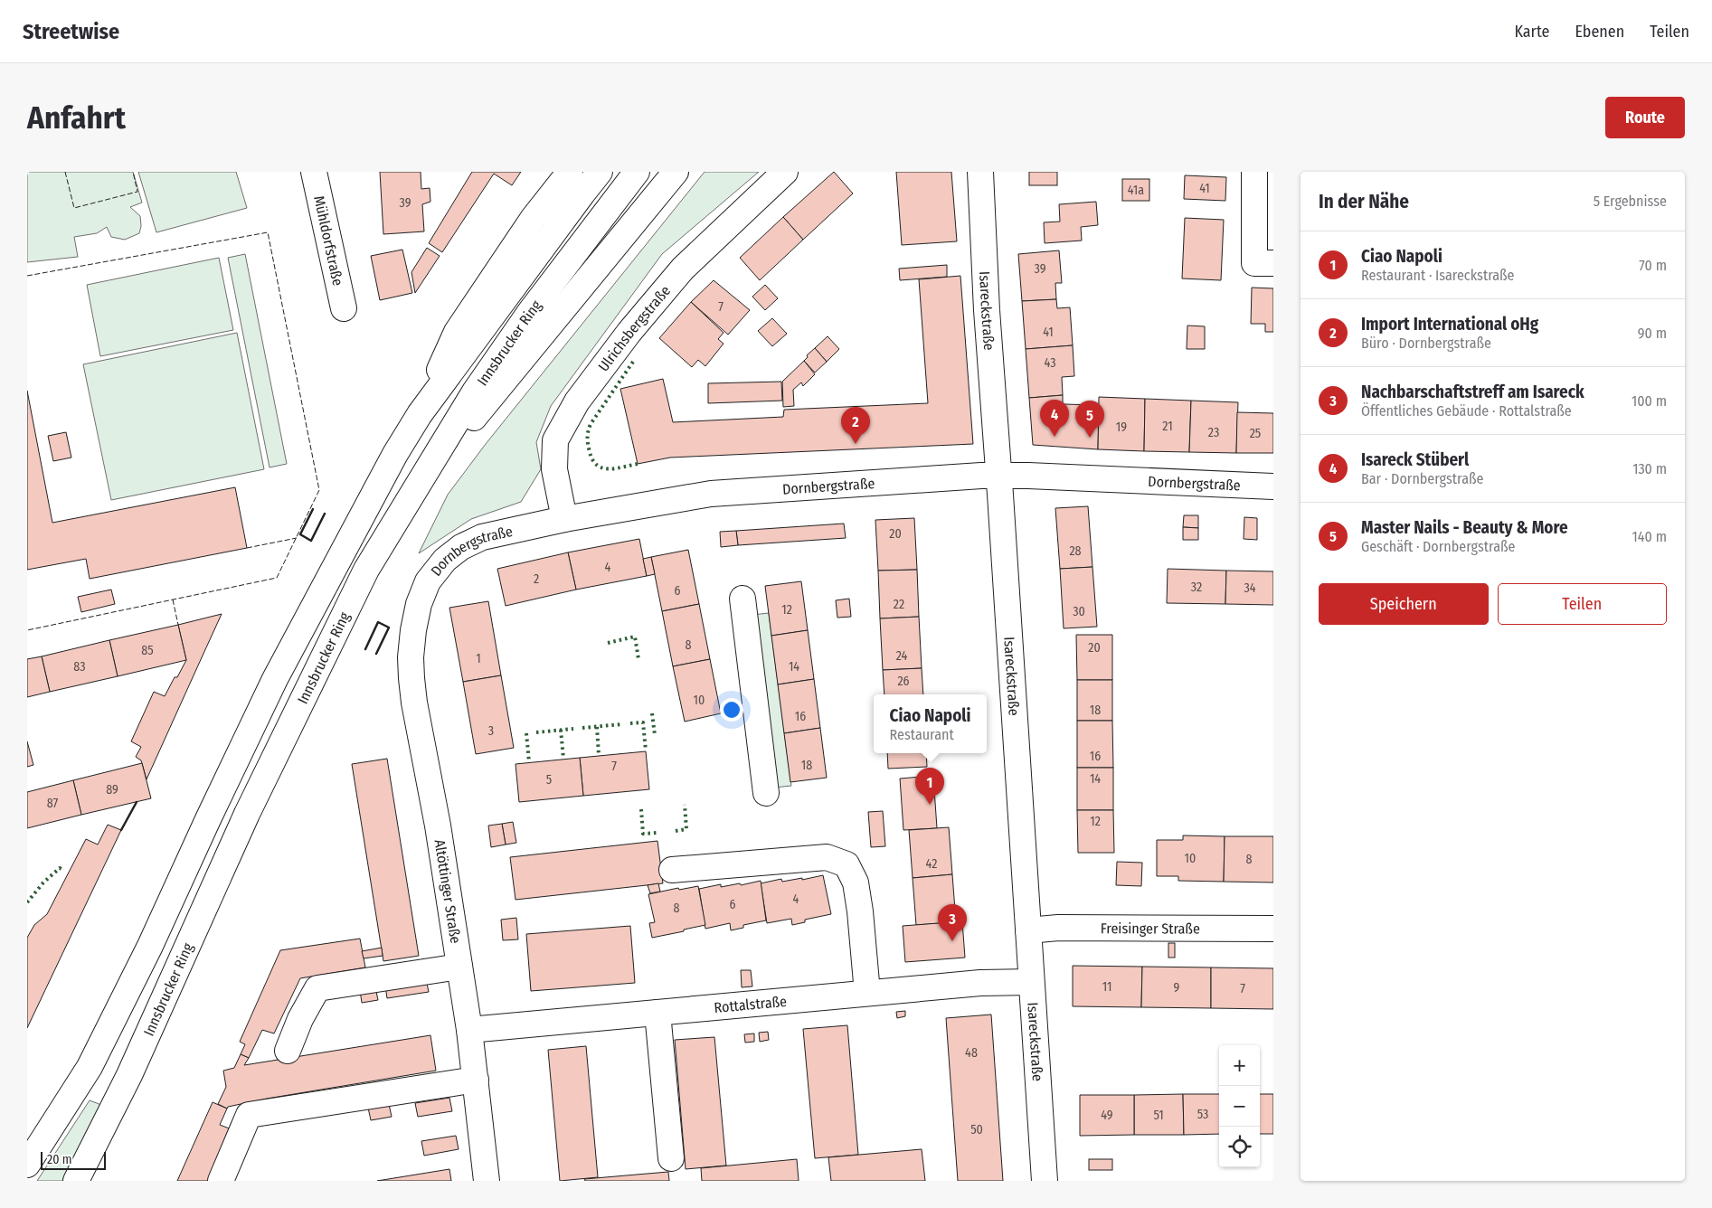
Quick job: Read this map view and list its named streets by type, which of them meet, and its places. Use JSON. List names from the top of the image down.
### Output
{
  "streets": {
    "main road": [
      "Mühldorfstraße",
      "Isareckstraße",
      "Ulrichsbergstraße",
      "Innsbrucker Ring",
      "Dornbergstraße",
      "Altöttinger Straße",
      "Freisinger Straße",
      "Rottalstraße"
    ]
  },
  "crossings": [
    ["Isareckstraße", "Dornbergstraße"],
    ["Isareckstraße", "Freisinger Straße"],
    ["Isareckstraße", "Rottalstraße"],
    ["Ulrichsbergstraße", "Dornbergstraße"],
    ["Dornbergstraße", "Altöttinger Straße"],
    ["Altöttinger Straße", "Rottalstraße"]
  ],
  "house_numbers": [
    "41",
    "41a",
    "39",
    "39",
    "7",
    "41",
    "43",
    "21",
    "19",
    "23",
    "25",
    "20",
    "28",
    "4",
    "2",
    "32",
    "34",
    "6",
    "22",
    "12",
    "30",
    "8",
    "20",
    "85",
    "24",
    "1",
    "83",
    "14",
    "26",
    "10",
    "18",
    "16",
    "3",
    "16",
    "18",
    "7",
    "14",
    "5",
    "89",
    "87",
    "12",
    "10",
    "8",
    "42",
    "4",
    "6",
    "8",
    "11",
    "9",
    "7",
    "48",
    "53",
    "49",
    "51",
    "50"
  ],
  "scale_bar": "20 m",
  "page": {
    "header": "Streetwise",
    "nav": ["Karte", "Ebenen", "Teilen"],
    "buttons": [
      "Route",
      ["Speichern", "Teilen"]
    ],
    "title": "Anfahrt",
    "heading": ["In der Nähe", "5 Ergebnisse"],
    "list": [
      {
        "mark": "1",
        "name": "Ciao Napoli",
        "note": "Restaurant · Isareckstraße",
        "value": "70 m"
      },
      {
        "mark": "2",
        "name": "Import International oHg",
        "note": "Büro · Dornbergstraße",
        "value": "90 m"
      },
      {
        "mark": "3",
        "name": "Nachbarschaftstreff am Isareck",
        "note": "Öffentliches Gebäude · Rottalstraße",
        "value": "100 m"
      },
      {
        "mark": "4",
        "name": "Isareck Stüberl",
        "note": "Bar · Dornbergstraße",
        "value": "130 m"
      },
      {
        "mark": "5",
        "name": "Master Nails - Beauty & More",
        "note": "Geschäft · Dornbergstraße",
        "value": "140 m"
      }
    ],
    "pins": [
      "4",
      "5",
      "2",
      "1",
      "3"
    ],
    "popup": ["Ciao Napoli", "Restaurant"],
    "map_buttons": ["+", "−"],
    "scale": "20 m"
  }
}
